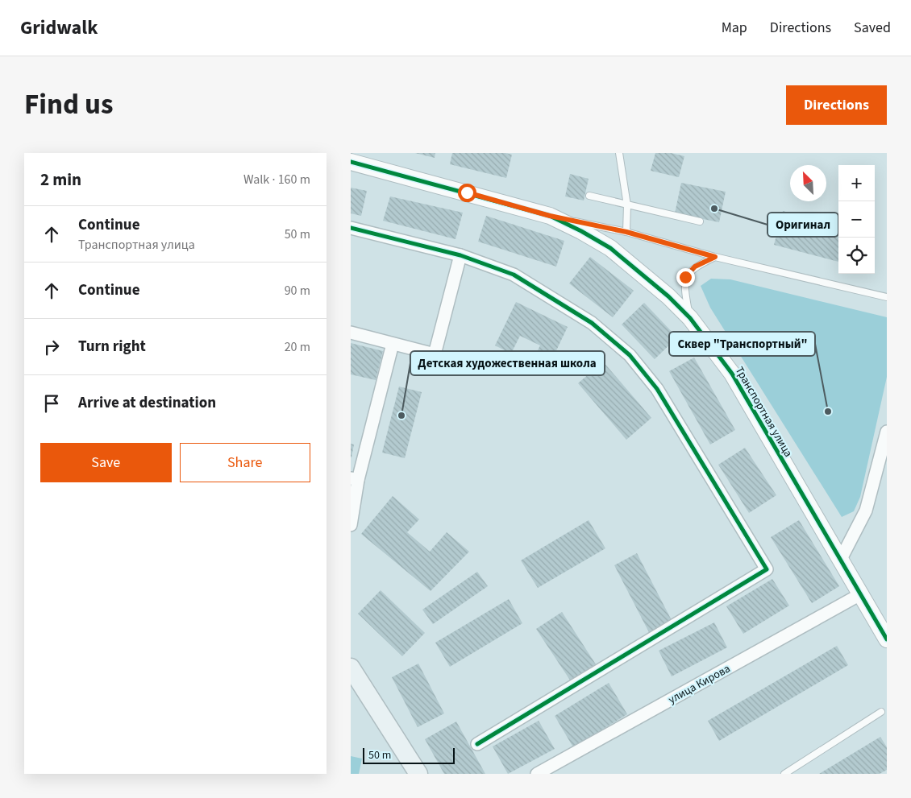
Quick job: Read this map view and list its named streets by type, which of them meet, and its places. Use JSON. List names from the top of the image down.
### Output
{
  "streets": {
    "street": ["Транспортная улица", "улица Кирова"]
  },
  "crossings": [
    ["Транспортная улица", "улица Кирова"]
  ],
  "places": ["Оригинал", "Сквер \"Транспортный\"", "Детская художественная школа"],
  "scale_bar": "50 m",
  "north": "top left",
  "page": {
    "header": "Gridwalk",
    "nav": ["Map", "Directions", "Saved"],
    "title": "Find us",
    "buttons": [
      "Directions",
      ["Save", "Share"]
    ],
    "heading": ["2 min", "Walk · 160 m"],
    "map_buttons": ["+", "−"],
    "list": [
      ["Continue", "Транспортная улица", "50 m"],
      ["Continue", "90 m"],
      ["Turn right", "20 m"],
      "Arrive at destination"
    ],
    "scale": "50 m"
  }
}
